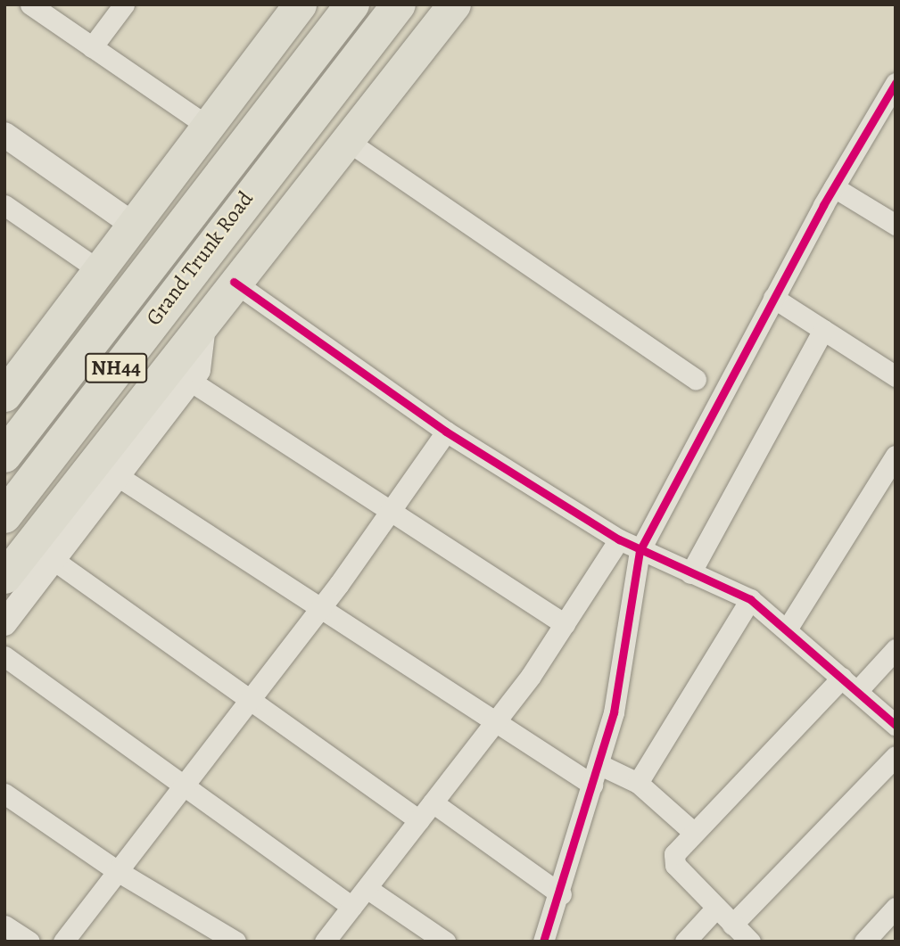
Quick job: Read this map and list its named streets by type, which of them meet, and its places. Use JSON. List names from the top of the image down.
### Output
{
  "streets": {
    "highway": ["Grand Trunk Road", "NH44"]
  }
}
